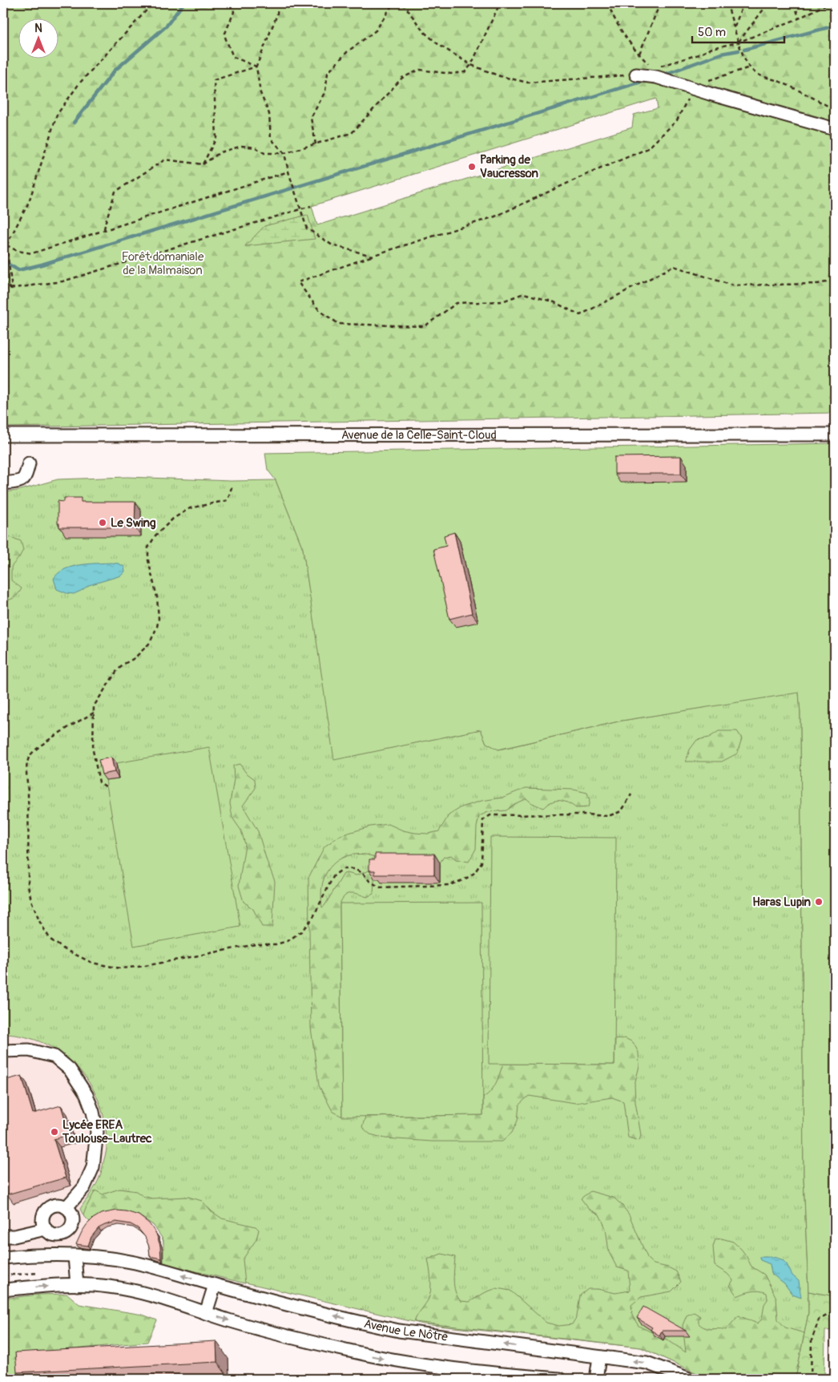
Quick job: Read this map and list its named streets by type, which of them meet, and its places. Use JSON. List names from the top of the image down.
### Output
{
  "streets": {
    "street": ["Avenue de la Celle-Saint-Cloud", "Avenue Le Nôtre"]
  },
  "parks": ["Forêt domaniale de la Malmaison"],
  "places": [
    "Parking de Vaucresson",
    "Le Swing",
    "Haras Lupin",
    "Lycée EREA Toulouse-Lautrec"
  ],
  "scale_bar": "50 m",
  "north": "top"
}
